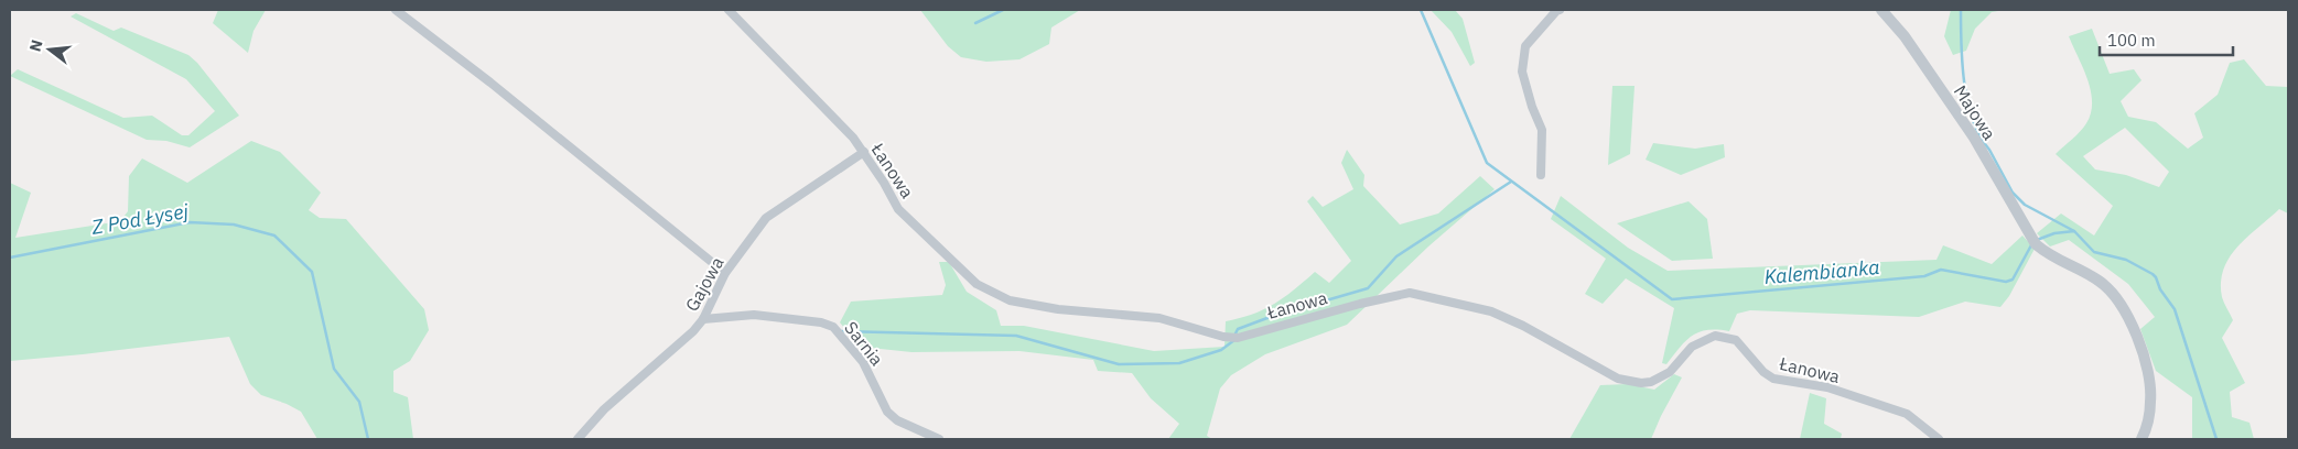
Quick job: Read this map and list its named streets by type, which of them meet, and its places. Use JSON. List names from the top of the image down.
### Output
{
  "streets": {
    "street": [
      "Majowa",
      "Łanowa",
      "Gajowa",
      "Sarnia"
    ]
  },
  "crossings": [
    ["Łanowa", "Gajowa"],
    ["Gajowa", "Sarnia"]
  ],
  "water": ["Z Pod Łysej", "Kalembianka"],
  "scale_bar": "100 m",
  "north": "left"
}
